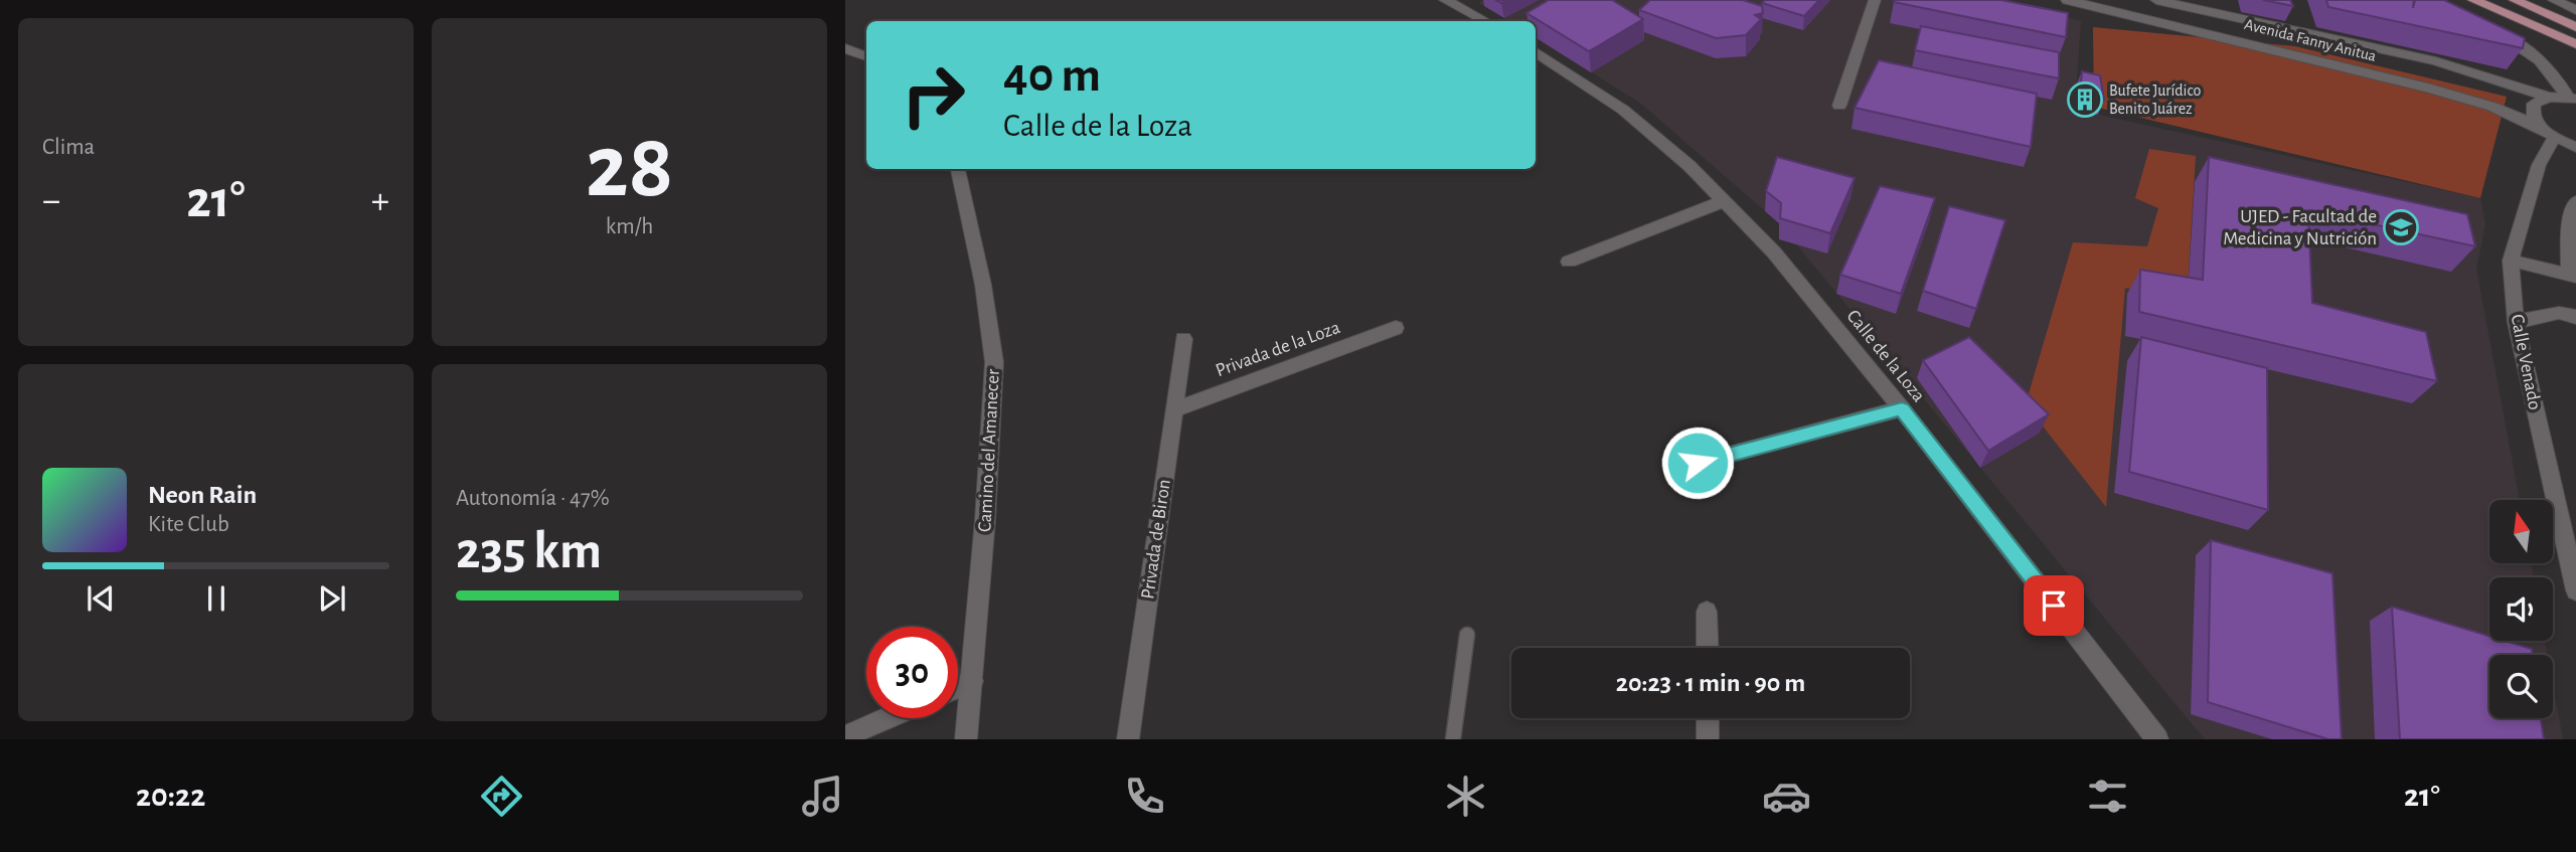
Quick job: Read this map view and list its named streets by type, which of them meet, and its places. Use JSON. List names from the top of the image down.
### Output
{
  "streets": {
    "street": [
      "Avenida Fanny Anitua",
      "Privada de la Loza",
      "Calle de la Loza",
      "Calle Venado",
      "Camino del Amanecer",
      "Privada de Biron"
    ]
  },
  "crossings": [
    ["Avenida Fanny Anitua", "Calle Venado"],
    ["Privada de la Loza", "Privada de Biron"]
  ],
  "places": {
    "building": ["Bufete Jurídico Benito Juárez"],
    "school or university": ["UJED - Facultad de Medicina y Nutrición"]
  },
  "north": "top",
  "page": {
    "tile": [
      "Clima",
      ["28", "km/h"],
      ["Autonomía · 47%", "235 km"]
    ],
    "turn": ["40 m", "Calle de la Loza"],
    "heat": ["−", "21°", "+"],
    "song": ["Neon Rain", "Kite Club"],
    "limit": "30",
    "trip": "20:23 · 1 min · 90 m",
    "tabs": ["20:22", "21°"]
  }
}
